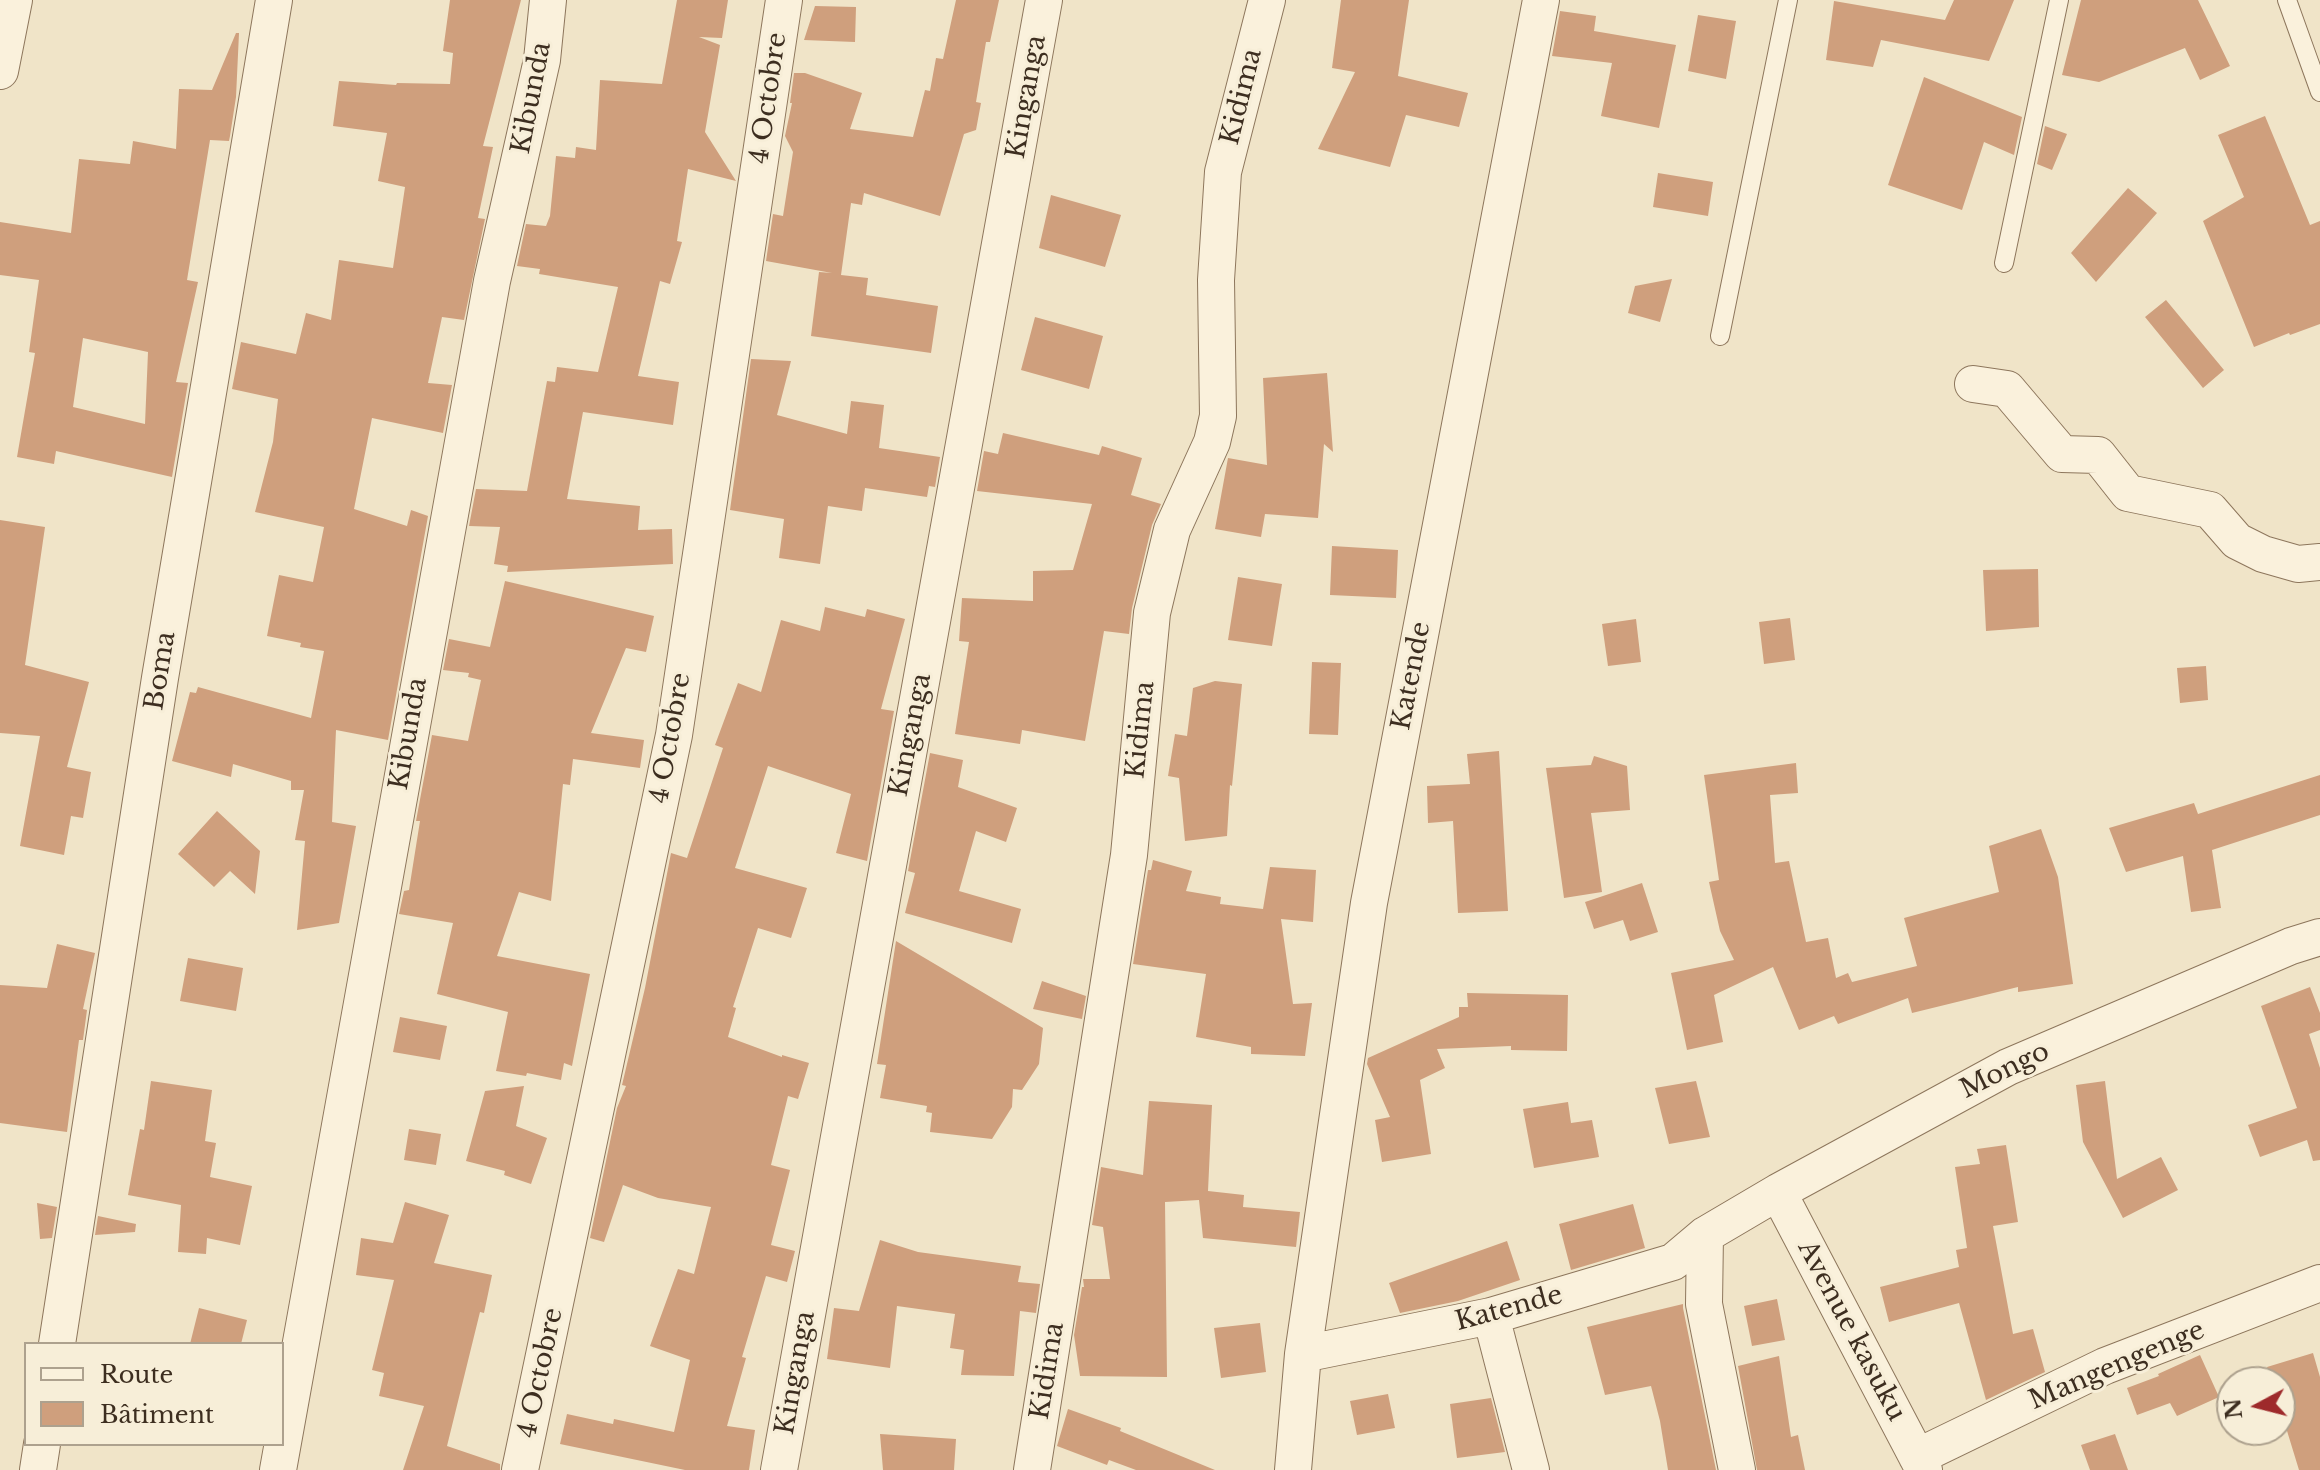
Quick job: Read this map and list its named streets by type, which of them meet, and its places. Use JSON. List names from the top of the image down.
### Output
{
  "streets": {
    "street": [
      "Kinganga",
      "Kidima",
      "Kibunda",
      "4 Octobre",
      "Boma",
      "Katende",
      "Mongo",
      "Avenue kasuku",
      "Mangengenge"
    ]
  },
  "crossings": [
    ["Katende", "Mongo"],
    ["Mongo", "Avenue kasuku"],
    ["Avenue kasuku", "Mangengenge"]
  ],
  "legend": ["Route", "Bâtiment"],
  "north": "left"
}
